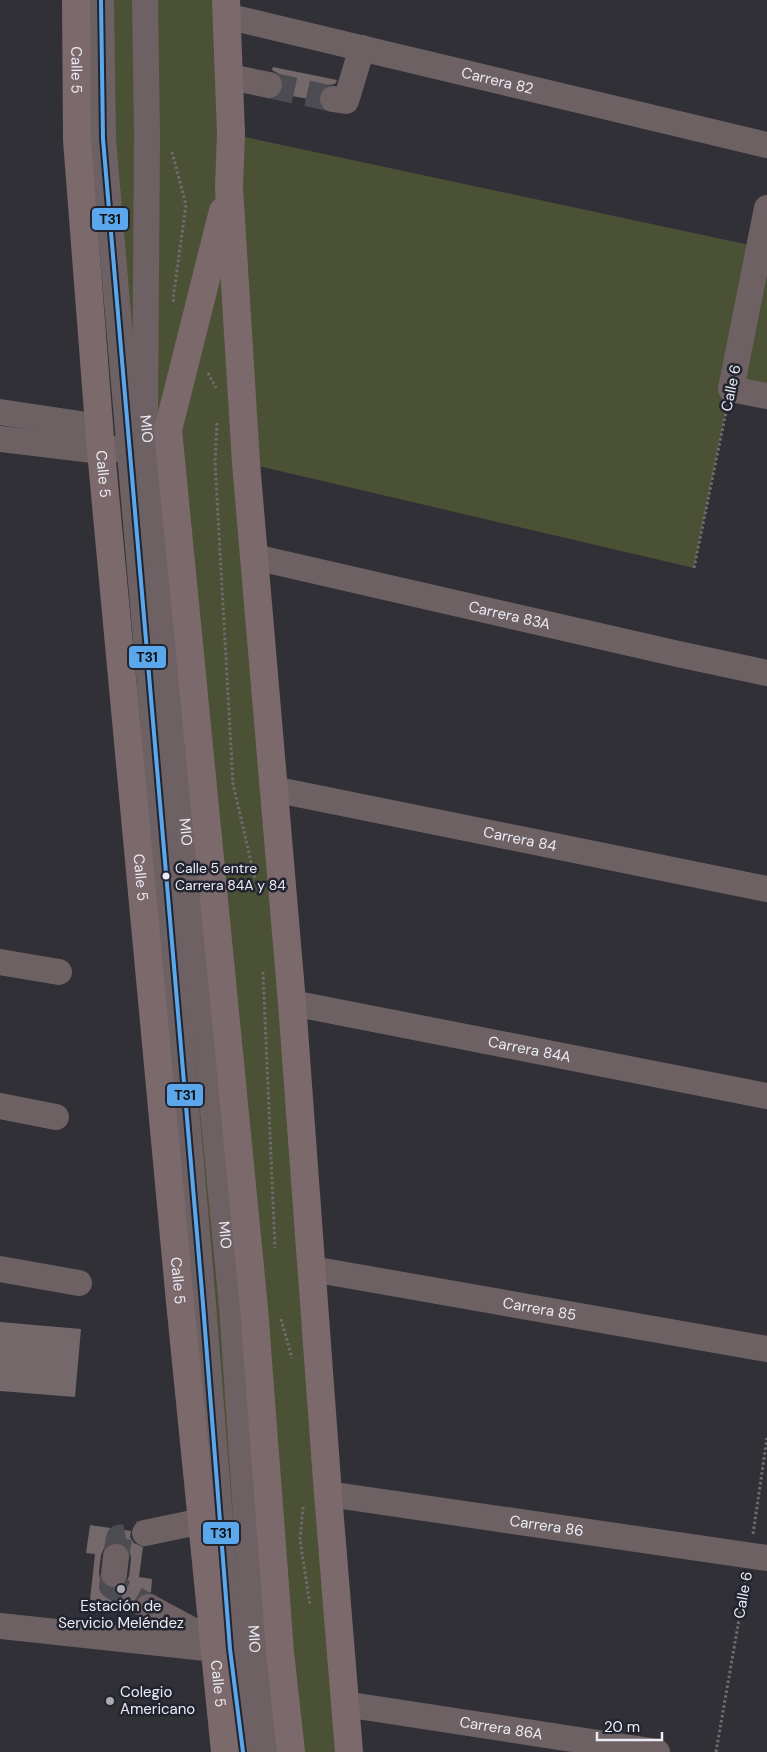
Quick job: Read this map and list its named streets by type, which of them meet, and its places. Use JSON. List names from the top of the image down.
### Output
{
  "streets": {
    "main road": ["Calle 5"],
    "street": [
      "Carrera 82",
      "Calle 6",
      "MIO",
      "Carrera 83A",
      "Carrera 84",
      "Carrera 84A",
      "Carrera 85",
      "Carrera 86",
      "Carrera 86A"
    ]
  },
  "crossings": [
    ["Calle 6", "Carrera 86"]
  ],
  "places": ["Calle 5 entre Carrera 84A y 84", "Estación de Servicio Meléndez", "Colegio Americano"],
  "lines": ["transit line T31"],
  "scale_bar": "20 m"
}
